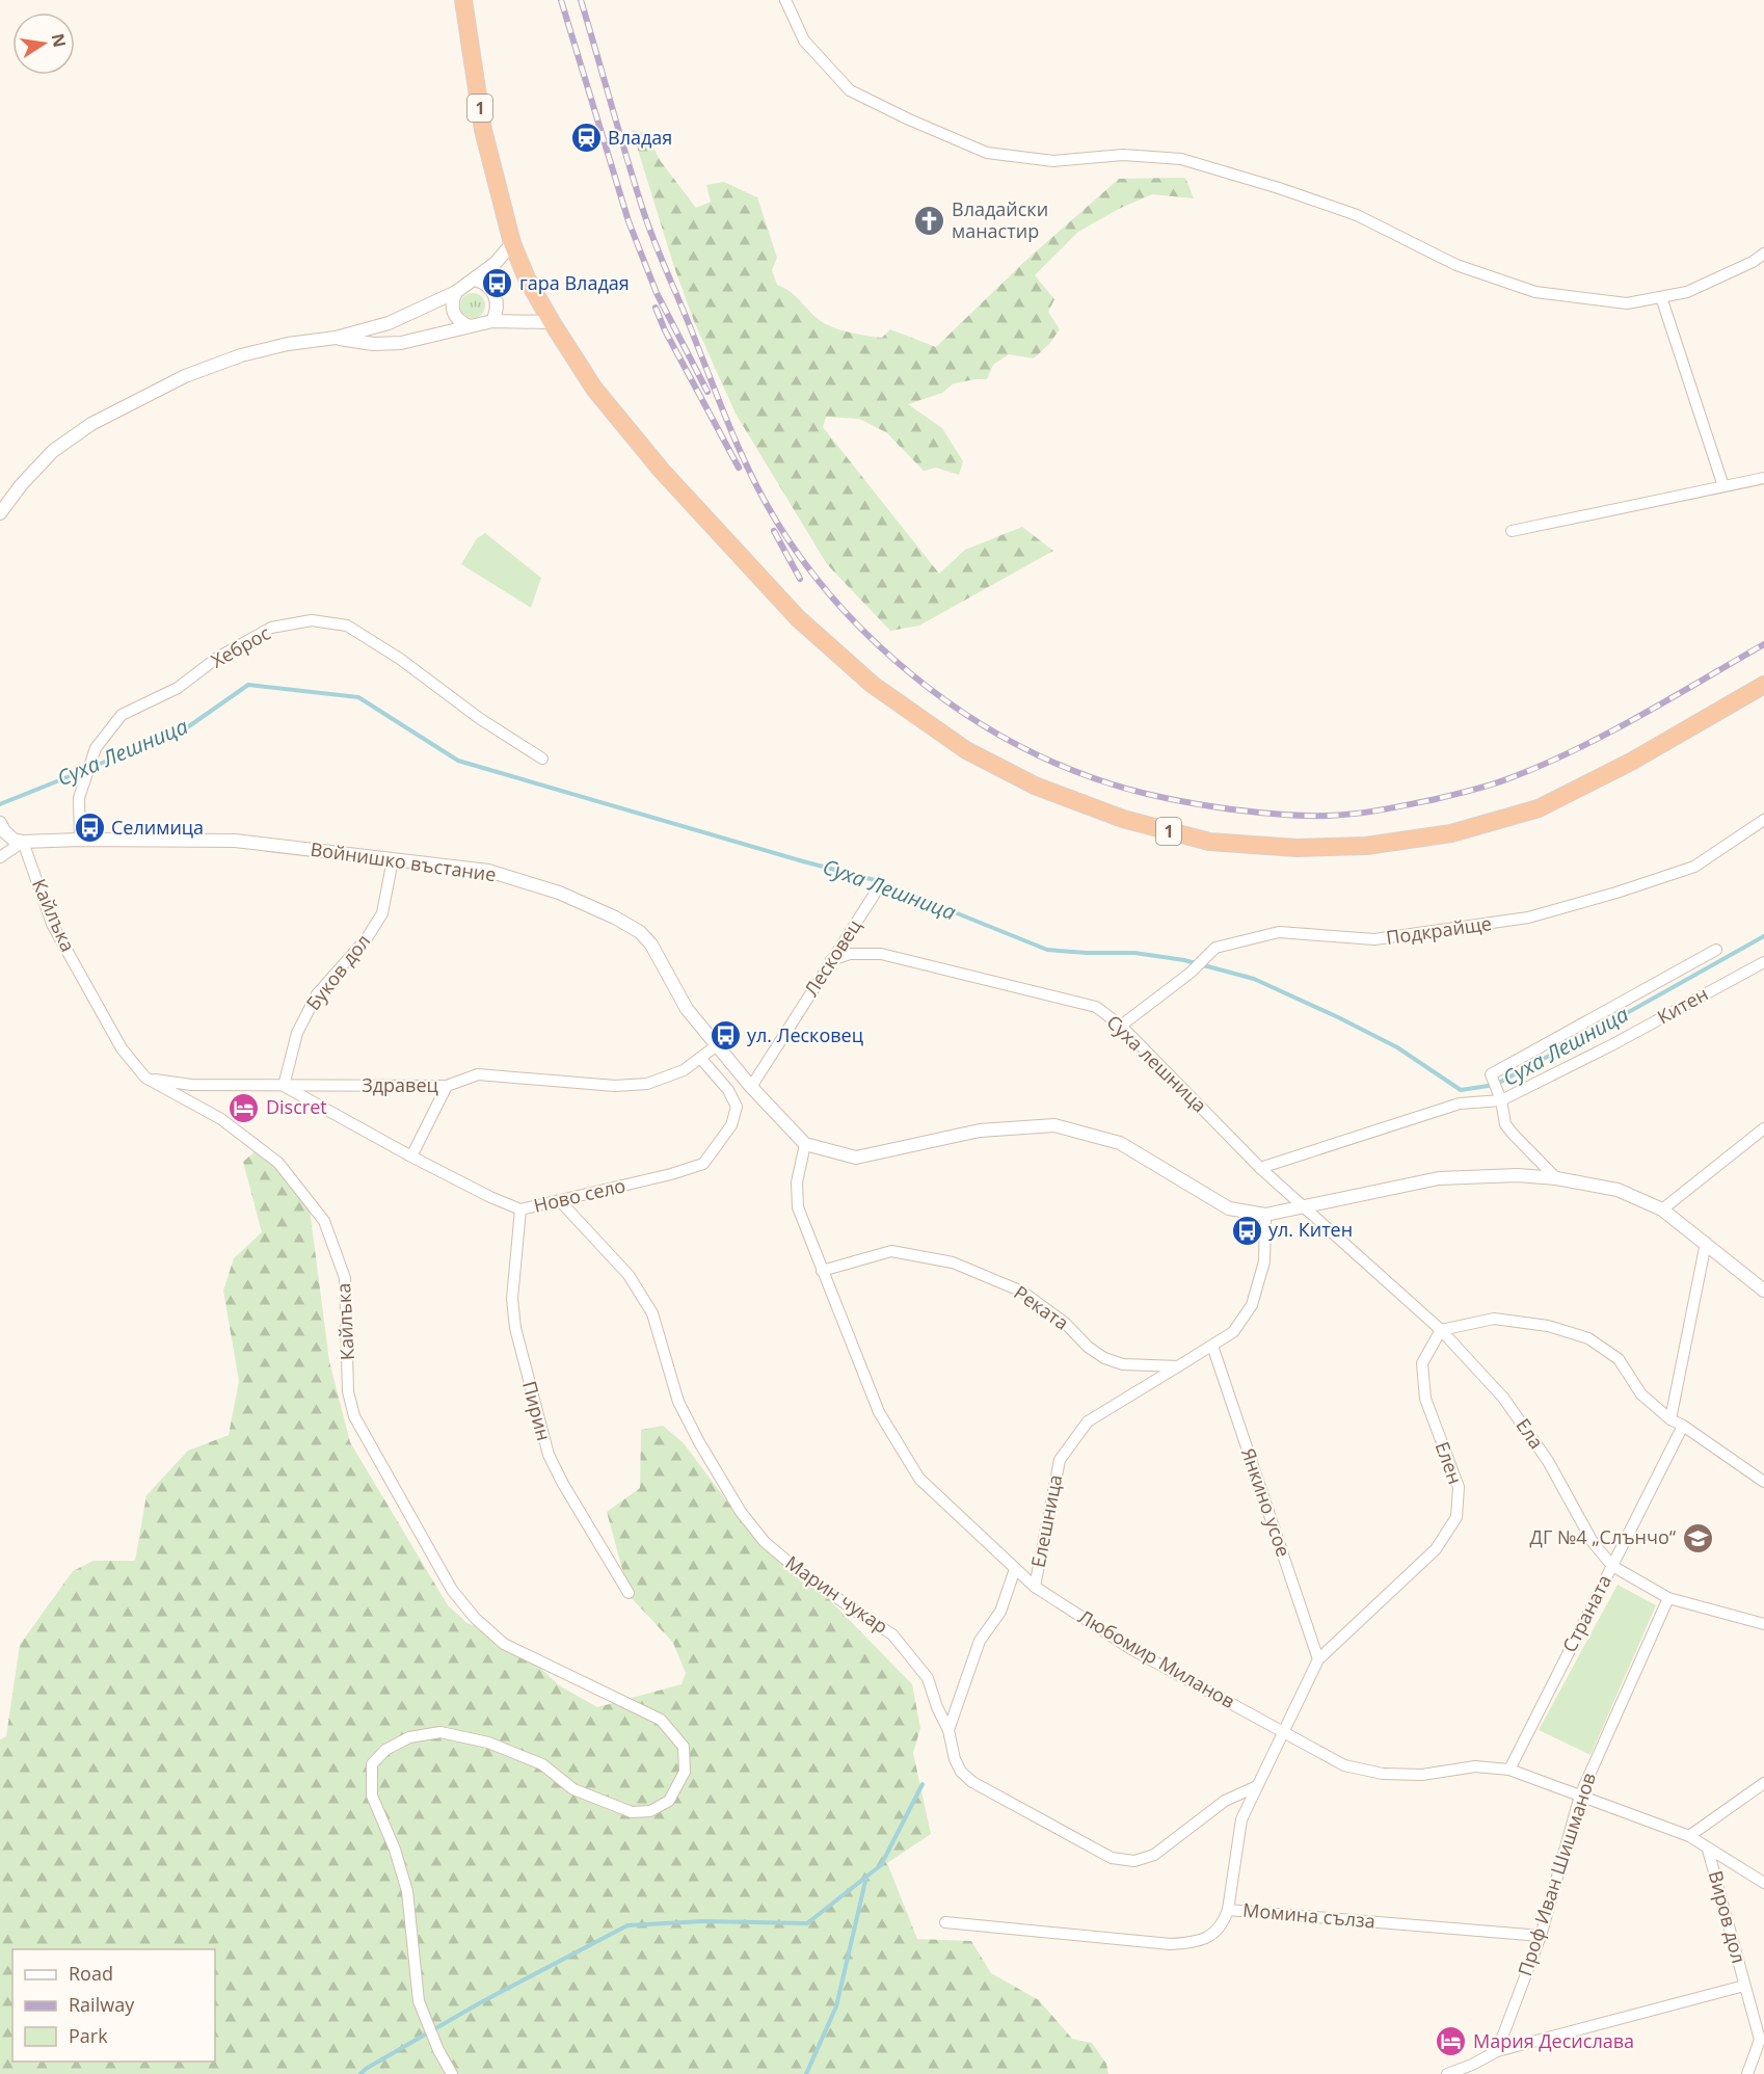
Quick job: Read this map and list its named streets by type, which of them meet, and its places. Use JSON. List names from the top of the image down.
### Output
{
  "streets": {
    "highway": ["1"],
    "street": [
      "Хеброс",
      "Войнишко въстание",
      "Кайлъка",
      "Подкрайще",
      "Лесковец",
      "Буков дол",
      "Китен",
      "Суха лешница",
      "Здравец",
      "Ново село",
      "Реката",
      "Пирин",
      "Ела",
      "Елен",
      "Янкино усое",
      "Елешница",
      "Марин чукар",
      "Страната",
      "Любомир Миланов",
      "Проф Иван Шишманов",
      "Момина сълза",
      "Виров дол"
    ]
  },
  "crossings": [
    ["Хеброс", "Войнишко въстание"],
    ["Войнишко въстание", "Кайлъка"],
    ["Войнишко въстание", "Лесковец"],
    ["Войнишко въстание", "Буков дол"],
    ["Войнишко въстание", "Здравец"],
    ["Войнишко въстание", "Любомир Миланов"],
    ["Кайлъка", "Здравец"],
    ["Подкрайще", "Суха лешница"],
    ["Лесковец", "Суха лешница"],
    ["Буков дол", "Здравец"],
    ["Буков дол", "Ново село"],
    ["Китен", "Суха лешница"],
    ["Суха лешница", "Ела"],
    ["Здравец", "Ново село"],
    ["Ново село", "Пирин"],
    ["Ново село", "Марин чукар"],
    ["Реката", "Елешница"],
    ["Реката", "Любомир Миланов"],
    ["Ела", "Елен"],
    ["Ела", "Страната"],
    ["Ела", "Проф Иван Шишманов"],
    ["Елен", "Янкино усое"],
    ["Елен", "Марин чукар"],
    ["Елен", "Любомир Миланов"],
    ["Елен", "Момина сълза"],
    ["Елешница", "Любомир Миланов"],
    ["Страната", "Любомир Миланов"],
    ["Любомир Миланов", "Проф Иван Шишманов"],
    ["Любомир Миланов", "Виров дол"],
    ["Проф Иван Шишманов", "Момина сълза"]
  ],
  "water": ["Суха Лешница"],
  "places": {
    "station": ["Владая"],
    "church": ["Владайски манастир"],
    "bus stop": [
      "гара Владая",
      "Селимица",
      "ул. Лесковец",
      "ул. Китен"
    ],
    "hotel": ["Discret", "Мария Десислава"],
    "school or university": ["ДГ №4 „Слънчо“"]
  },
  "legend": ["Road", "Railway", "Park"],
  "north": "right"
}
